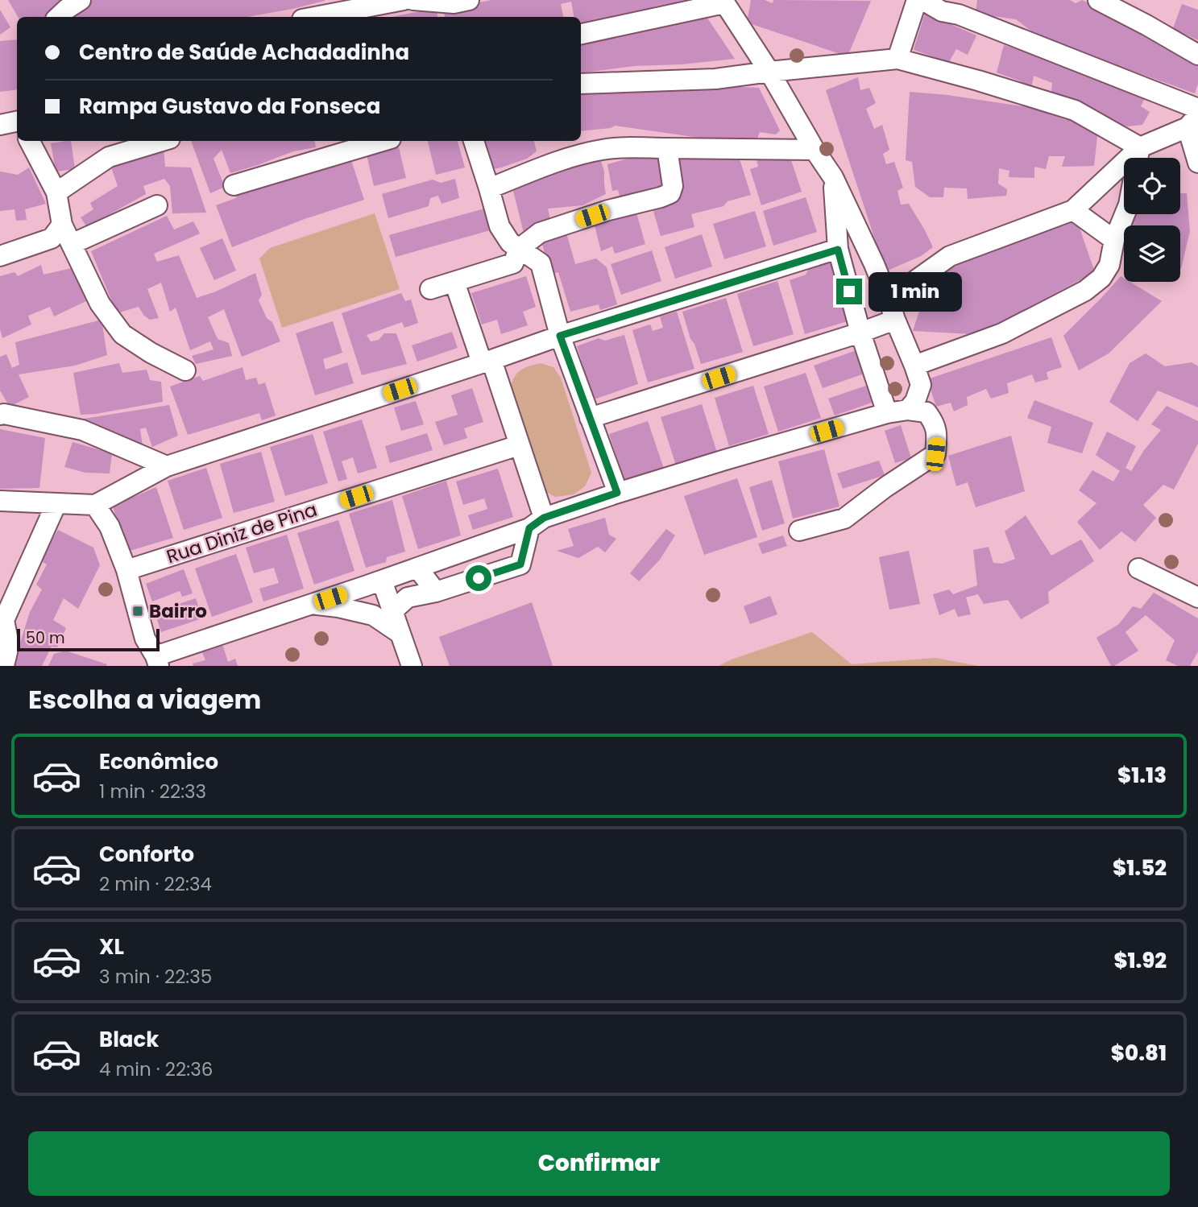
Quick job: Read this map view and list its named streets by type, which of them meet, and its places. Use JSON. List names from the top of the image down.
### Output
{
  "streets": {
    "street": ["Rua Diniz de Pina"]
  },
  "places": {
    "transit": ["Bairro"]
  },
  "scale_bar": "50 m",
  "page": {
    "banner": ["Centro de Saúde Achadadinha", "Rampa Gustavo da Fonseca"],
    "bubble": "1 min",
    "scale": "50 m",
    "heading": "Escolha a viagem",
    "list": [
      {
        "name": "Econômico",
        "note": "1 min · 22:33",
        "value": "$1.13"
      },
      {
        "name": "Conforto",
        "note": "2 min · 22:34",
        "value": "$1.52"
      },
      {
        "name": "XL",
        "note": "3 min · 22:35",
        "value": "$1.92"
      },
      {
        "name": "Black",
        "note": "4 min · 22:36",
        "value": "$0.81"
      }
    ],
    "buttons": "Confirmar"
  }
}
